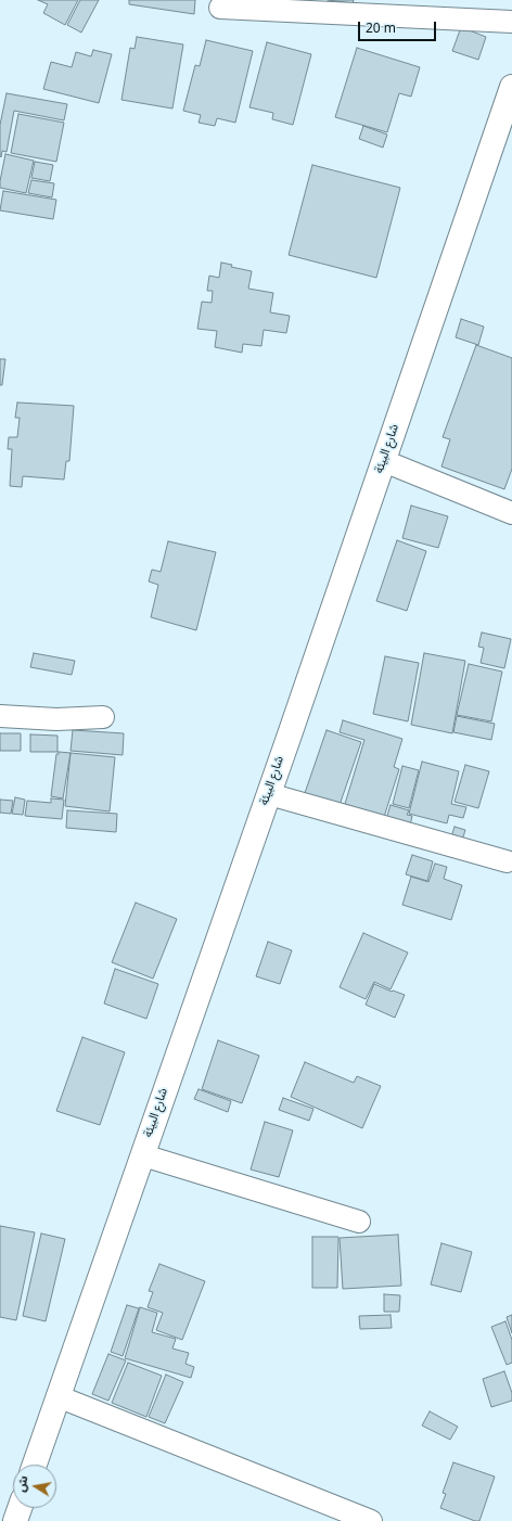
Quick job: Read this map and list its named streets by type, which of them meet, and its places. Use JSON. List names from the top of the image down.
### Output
{
  "streets": {
    "street": ["شارع البيئة"]
  },
  "scale_bar": "20 m",
  "north": "left"
}
